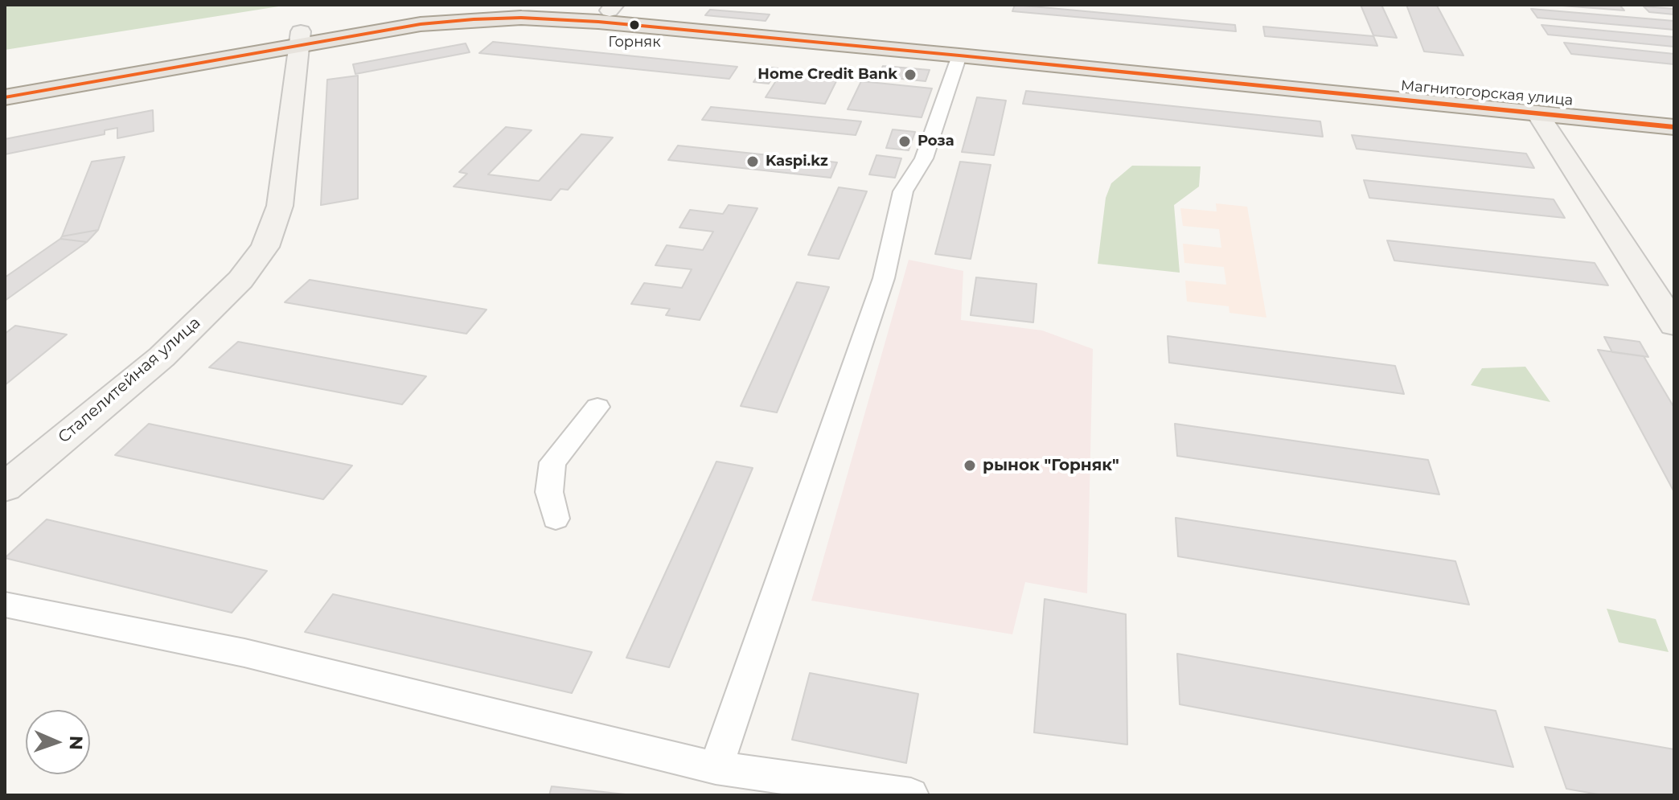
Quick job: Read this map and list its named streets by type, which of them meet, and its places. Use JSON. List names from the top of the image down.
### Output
{
  "streets": {
    "main road": ["Магнитогорская улица"],
    "street": ["Сталелитейная улица"]
  },
  "crossings": [
    ["Магнитогорская улица", "Сталелитейная улица"]
  ],
  "places": [
    "Горняк",
    "Home Credit Bank",
    "Роза",
    "Kaspi.kz",
    "рынок \"Горняк\""
  ],
  "north": "right"
}
